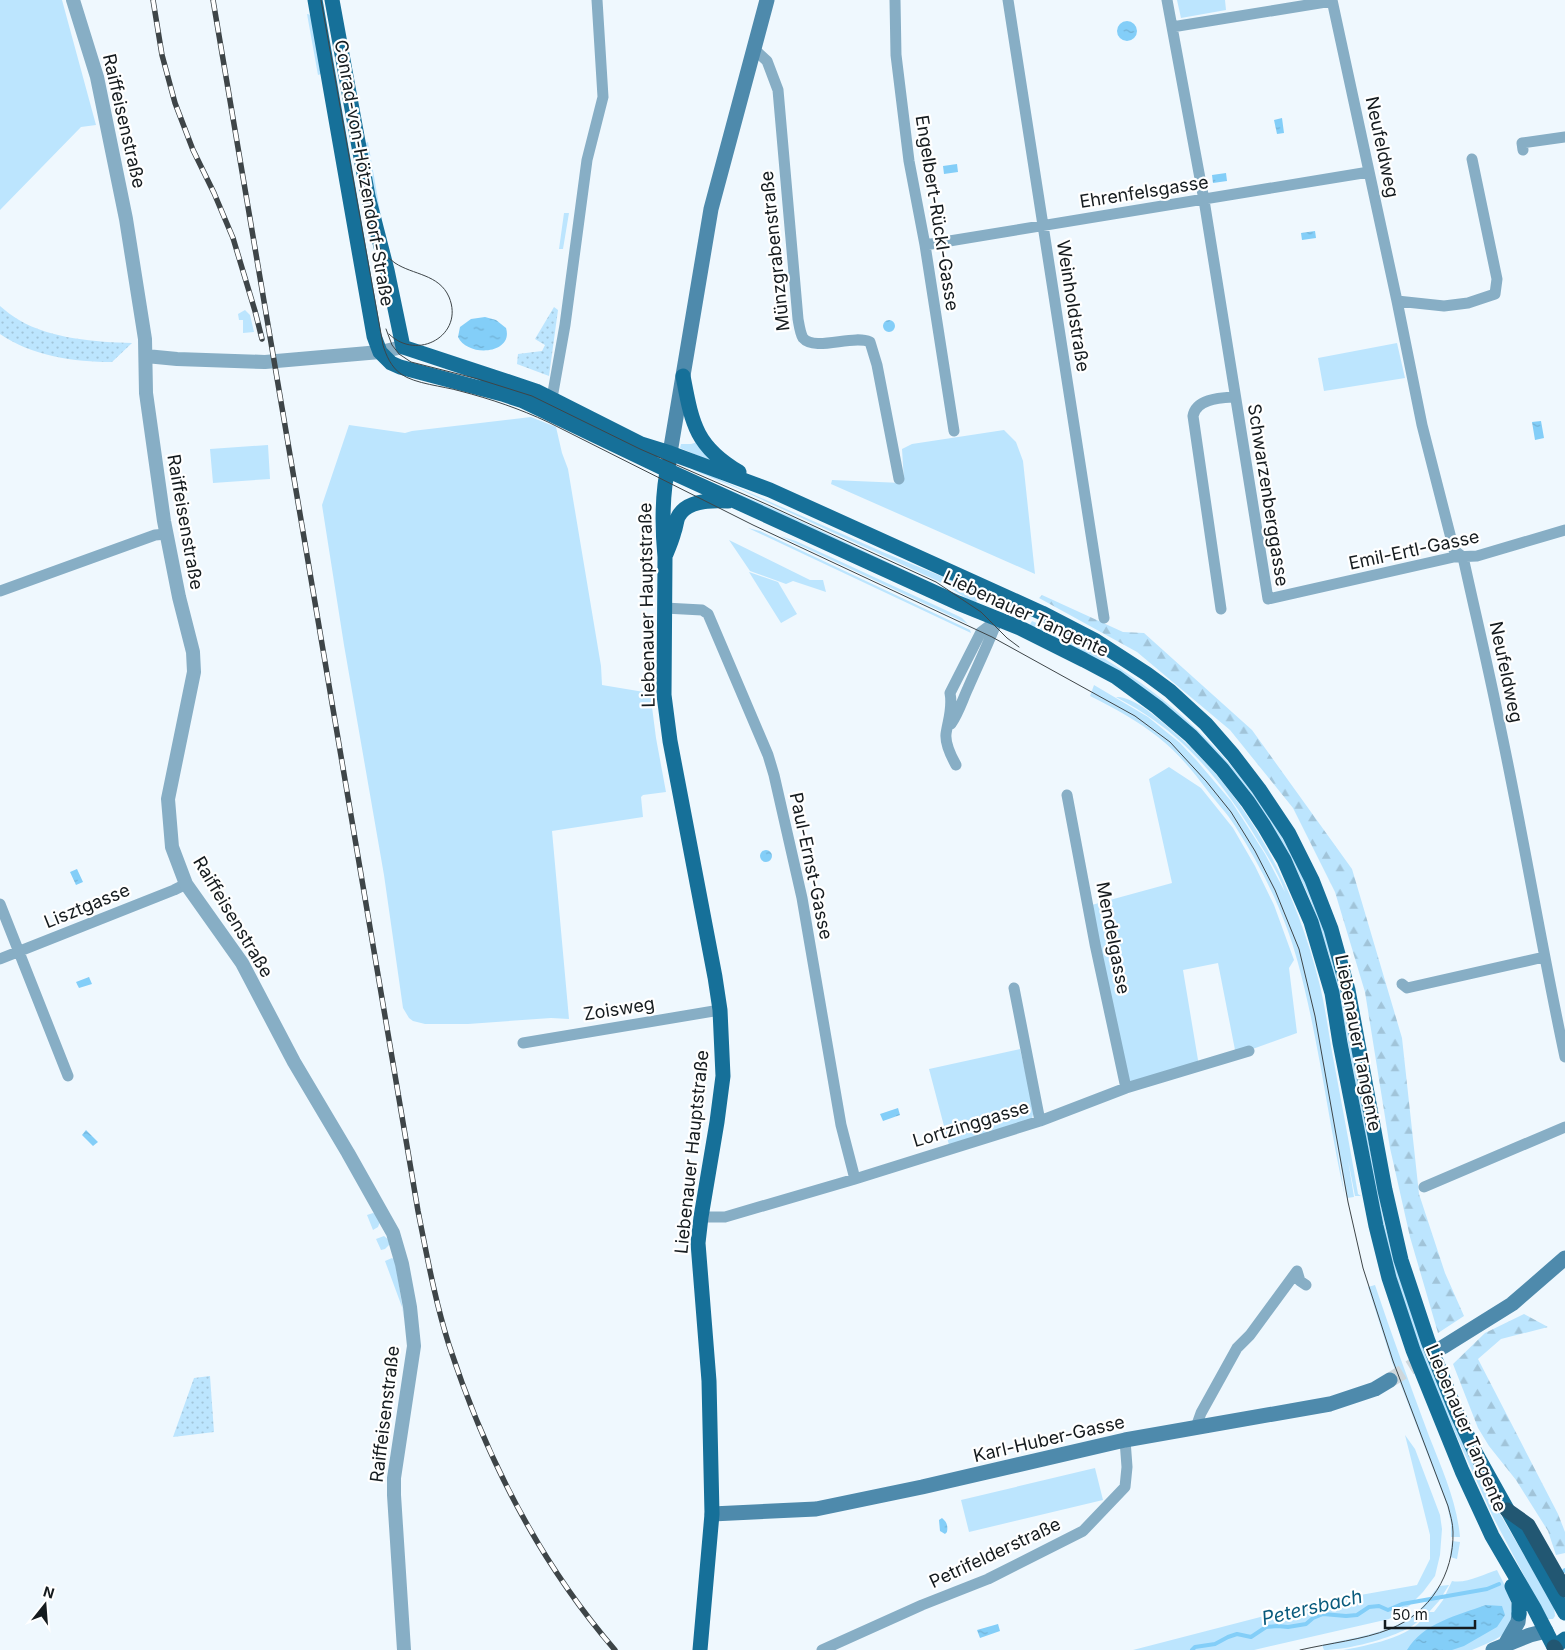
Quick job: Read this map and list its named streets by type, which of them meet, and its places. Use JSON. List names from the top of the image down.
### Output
{
  "streets": {
    "main road": [
      "Conrad-von-Hötzendorf-Straße",
      "Liebenauer Hauptstraße",
      "Liebenauer Tangente",
      "Karl-Huber-Gasse"
    ],
    "street": [
      "Raiffeisenstraße",
      "Neufeldweg",
      "Ehrenfelsgasse",
      "Engelbert-Rückl-Gasse",
      "Münzgrabenstraße",
      "Weinholdstraße",
      "Schwarzenberggasse",
      "Emil-Ertl-Gasse",
      "Paul-Ernst-Gasse",
      "Lisztgasse",
      "Mendelgasse",
      "Zoisweg",
      "Lortzinggasse",
      "Petrifelderstraße"
    ]
  },
  "crossings": [
    ["Raiffeisenstraße", "Lisztgasse"],
    ["Neufeldweg", "Ehrenfelsgasse"],
    ["Neufeldweg", "Emil-Ertl-Gasse"],
    ["Conrad-von-Hötzendorf-Straße", "Liebenauer Tangente"],
    ["Ehrenfelsgasse", "Engelbert-Rückl-Gasse"],
    ["Ehrenfelsgasse", "Weinholdstraße"],
    ["Ehrenfelsgasse", "Schwarzenberggasse"],
    ["Schwarzenberggasse", "Emil-Ertl-Gasse"],
    ["Liebenauer Hauptstraße", "Liebenauer Tangente"],
    ["Liebenauer Hauptstraße", "Paul-Ernst-Gasse"],
    ["Liebenauer Hauptstraße", "Zoisweg"],
    ["Liebenauer Hauptstraße", "Lortzinggasse"],
    ["Liebenauer Hauptstraße", "Karl-Huber-Gasse"],
    ["Paul-Ernst-Gasse", "Lortzinggasse"],
    ["Mendelgasse", "Lortzinggasse"],
    ["Karl-Huber-Gasse", "Petrifelderstraße"]
  ],
  "water": ["Petersbach"],
  "scale_bar": "50 m",
  "north": "top"
}
